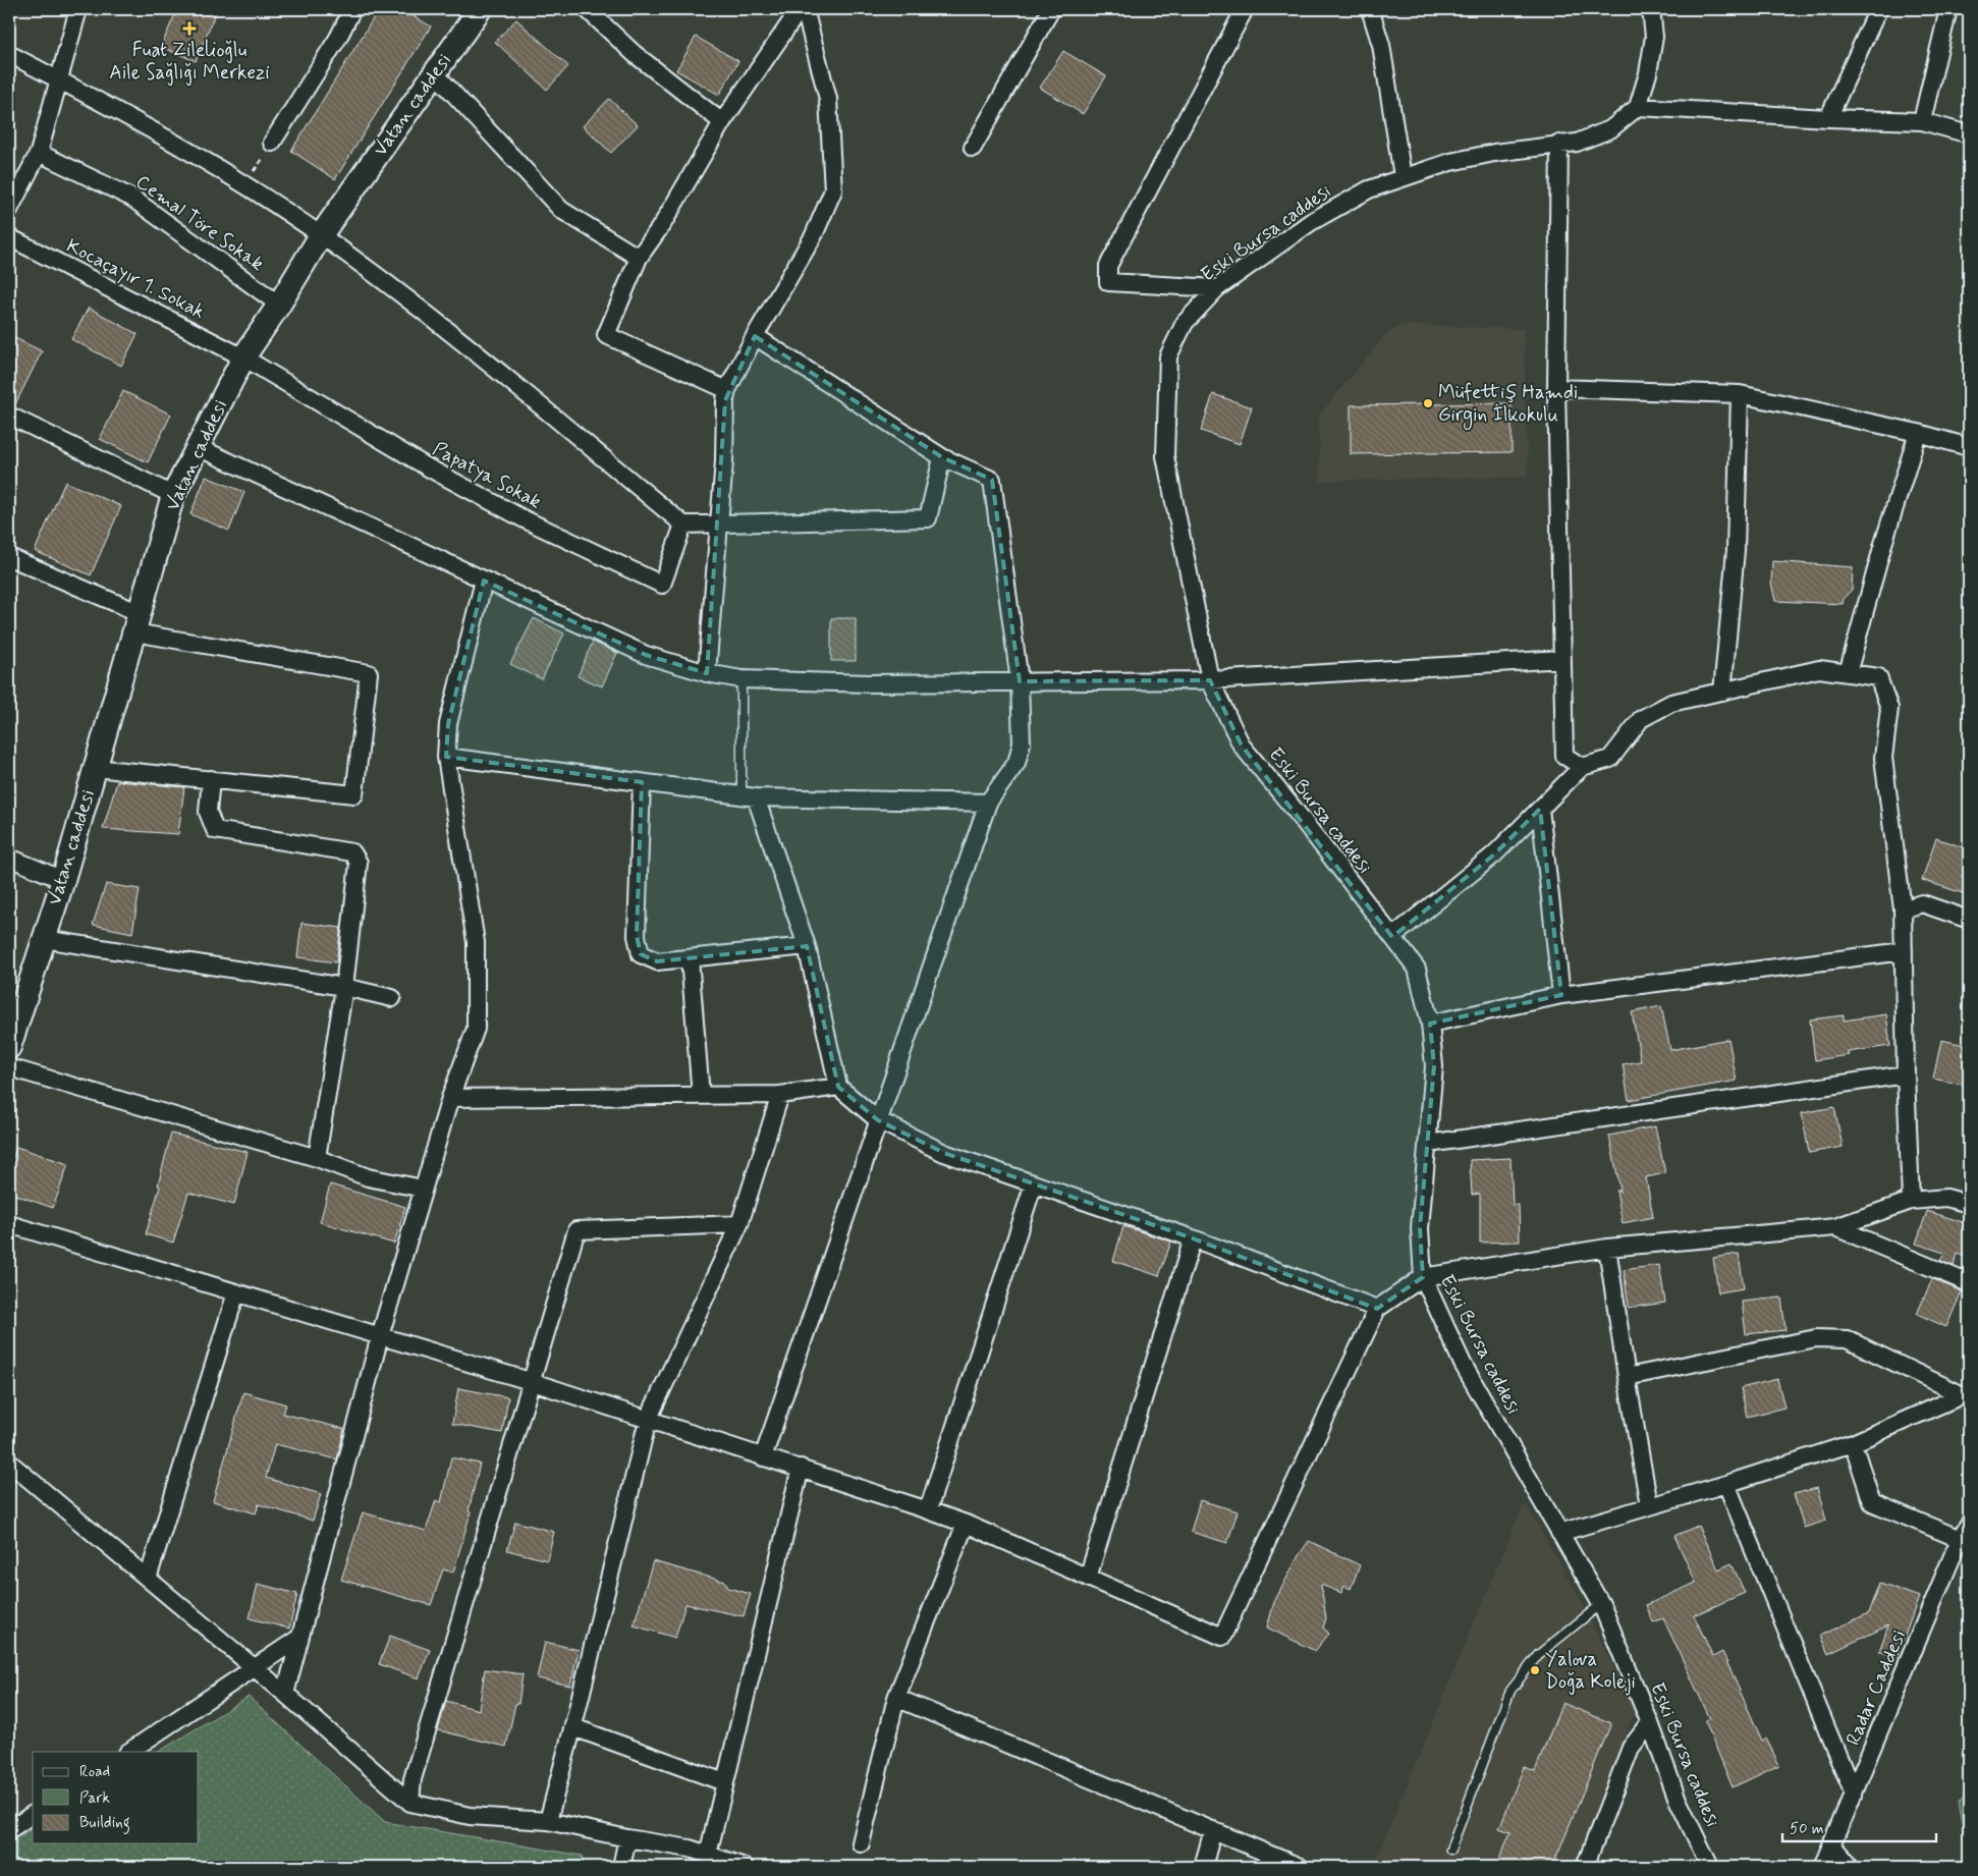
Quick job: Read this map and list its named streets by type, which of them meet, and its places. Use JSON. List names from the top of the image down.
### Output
{
  "streets": {
    "street": [
      "Vatan caddesi",
      "Cemal Töre Sokak",
      "Eski Bursa caddesi",
      "Kocaçayır 1. Sokak",
      "Papatya Sokak",
      "Radar Caddesi"
    ]
  },
  "crossings": [
    ["Vatan caddesi", "Cemal Töre Sokak"],
    ["Vatan caddesi", "Kocaçayır 1. Sokak"],
    ["Vatan caddesi", "Papatya Sokak"],
    ["Kocaçayır 1. Sokak", "Papatya Sokak"]
  ],
  "places": {
    "health": ["Fuat Zilelioğlu Aile Sağlığı Merkezi"],
    "other": ["Müfettiş Hamdi Girgin İlkokulu", "Yalova Doğa Koleji"]
  },
  "legend": ["Road", "Park", "Building"],
  "scale_bar": "50 m"
}
